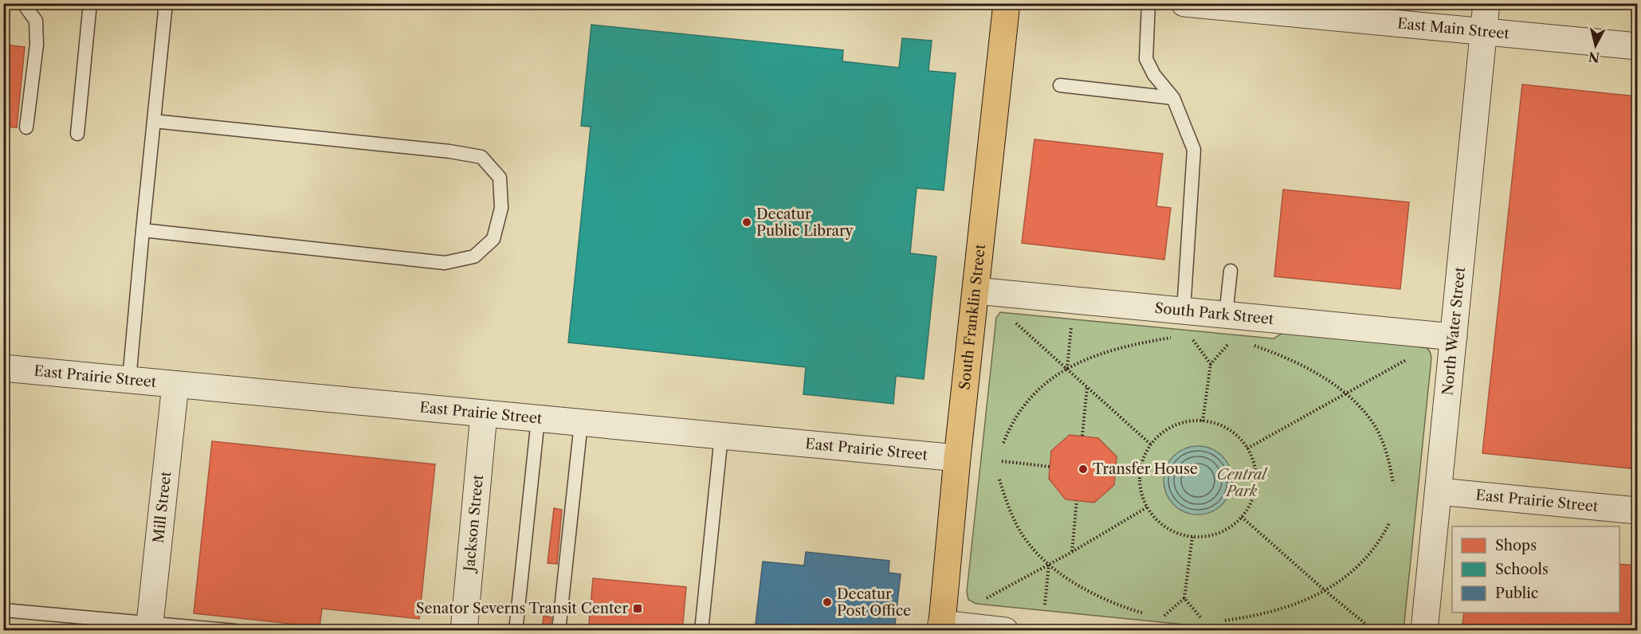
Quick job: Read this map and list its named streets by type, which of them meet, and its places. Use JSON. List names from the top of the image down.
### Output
{
  "streets": {
    "main road": ["South Franklin Street"],
    "street": [
      "East Main Street",
      "South Park Street",
      "North Water Street",
      "East Prairie Street",
      "Mill Street",
      "Jackson Street"
    ]
  },
  "crossings": [
    ["East Main Street", "North Water Street"],
    ["South Park Street", "South Franklin Street"],
    ["South Park Street", "North Water Street"],
    ["South Franklin Street", "East Prairie Street"],
    ["North Water Street", "East Prairie Street"],
    ["East Prairie Street", "Mill Street"],
    ["East Prairie Street", "Jackson Street"]
  ],
  "parks": ["Central Park"],
  "places": {
    "other": ["Decatur Public Library", "Transfer House", "Decatur Post Office"],
    "transit": ["Senator Severns Transit Center"]
  },
  "legend": ["Shops", "Schools", "Public"],
  "north": "bottom"
}
